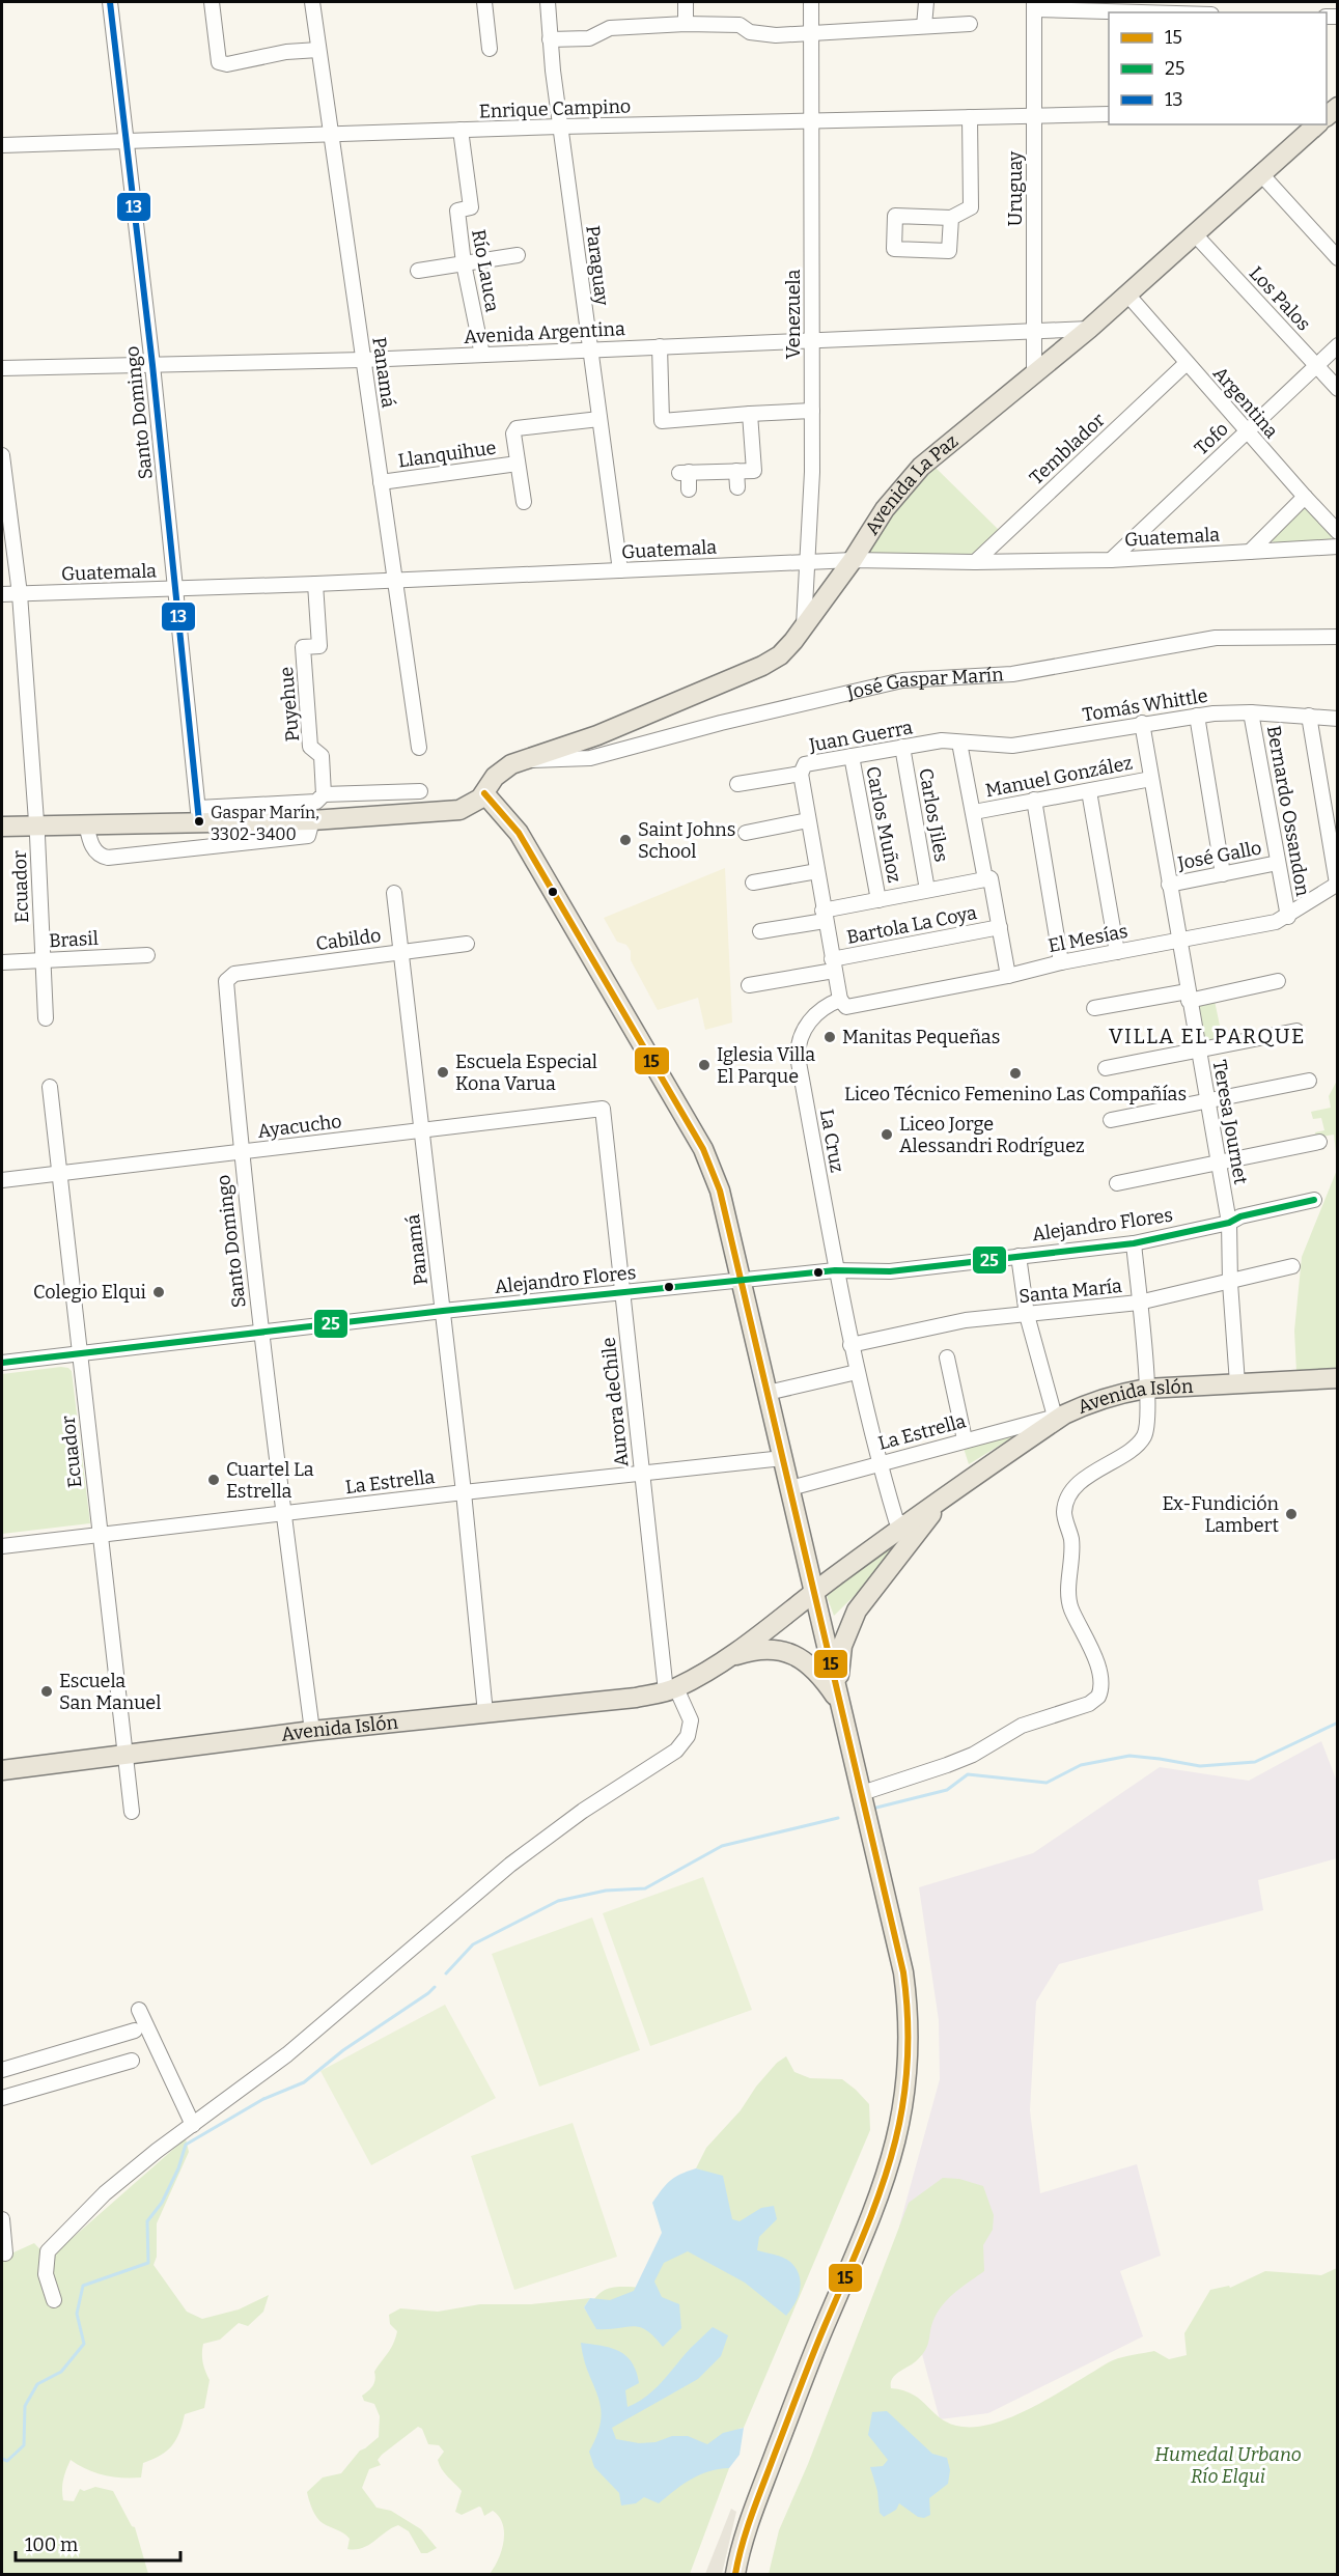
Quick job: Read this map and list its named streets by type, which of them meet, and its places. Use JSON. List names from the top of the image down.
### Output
{
  "streets": {
    "main road": ["Avenida La Paz", "Avenida Islón"],
    "street": [
      "Enrique Campino",
      "Uruguay",
      "Paraguay",
      "Río Lauca",
      "Los Palos",
      "Venezuela",
      "Avenida Argentina",
      "Panamá",
      "Argentina",
      "Santo Domingo",
      "Tofo",
      "Temblador",
      "Llanquihue",
      "Guatemala",
      "José Gaspar Marín",
      "Puyehue",
      "Tomás Whittle",
      "Juan Guerra",
      "Manuel González",
      "Bernardo Ossandon",
      "Carlos Jiles",
      "Carlos Muñoz",
      "José Gallo",
      "Ecuador",
      "Bartola La Coya",
      "El Mesías",
      "Brasil",
      "Cabildo",
      "Teresa Journet",
      "Ayacucho",
      "La Cruz",
      "Alejandro Flores",
      "Santa María",
      "Aurora deChile",
      "La Estrella"
    ]
  },
  "crossings": [
    ["Enrique Campino", "Uruguay"],
    ["Enrique Campino", "Paraguay"],
    ["Enrique Campino", "Río Lauca"],
    ["Enrique Campino", "Venezuela"],
    ["Enrique Campino", "Panamá"],
    ["Enrique Campino", "Santo Domingo"],
    ["Uruguay", "Avenida Argentina"],
    ["Uruguay", "Avenida La Paz"],
    ["Paraguay", "Avenida Argentina"],
    ["Paraguay", "Llanquihue"],
    ["Paraguay", "Guatemala"],
    ["Río Lauca", "Avenida Argentina"],
    ["Los Palos", "Tofo"],
    ["Los Palos", "Avenida La Paz"],
    ["Venezuela", "Avenida Argentina"],
    ["Venezuela", "Avenida La Paz"],
    ["Venezuela", "Guatemala"],
    ["Avenida Argentina", "Panamá"],
    ["Avenida Argentina", "Santo Domingo"],
    ["Avenida Argentina", "Avenida La Paz"],
    ["Panamá", "Llanquihue"],
    ["Panamá", "Guatemala"],
    ["Panamá", "Cabildo"],
    ["Panamá", "Ayacucho"],
    ["Panamá", "Alejandro Flores"],
    ["Panamá", "Avenida Islón"],
    ["Panamá", "La Estrella"],
    ["Argentina", "Tofo"],
    ["Argentina", "Temblador"],
    ["Argentina", "Avenida La Paz"],
    ["Santo Domingo", "Guatemala"],
    ["Santo Domingo", "Cabildo"],
    ["Santo Domingo", "Ayacucho"],
    ["Santo Domingo", "Alejandro Flores"],
    ["Santo Domingo", "Avenida Islón"],
    ["Santo Domingo", "La Estrella"],
    ["Tofo", "Guatemala"],
    ["Temblador", "Guatemala"],
    ["Avenida La Paz", "Guatemala"],
    ["Avenida La Paz", "José Gaspar Marín"],
    ["Guatemala", "Puyehue"],
    ["Guatemala", "Ecuador"],
    ["Tomás Whittle", "Juan Guerra"],
    ["Tomás Whittle", "Bernardo Ossandon"],
    ["Tomás Whittle", "Teresa Journet"],
    ["Juan Guerra", "Carlos Jiles"],
    ["Juan Guerra", "Carlos Muñoz"],
    ["Manuel González", "Teresa Journet"],
    ["Bernardo Ossandon", "José Gallo"],
    ["Bernardo Ossandon", "El Mesías"],
    ["José Gallo", "Teresa Journet"],
    ["Ecuador", "Brasil"],
    ["Ecuador", "Ayacucho"],
    ["Ecuador", "Alejandro Flores"],
    ["Ecuador", "Avenida Islón"],
    ["Ecuador", "La Estrella"],
    ["El Mesías", "Teresa Journet"],
    ["El Mesías", "La Cruz"],
    ["Teresa Journet", "Alejandro Flores"],
    ["Teresa Journet", "Santa María"],
    ["Teresa Journet", "Avenida Islón"],
    ["Ayacucho", "Aurora deChile"],
    ["La Cruz", "Alejandro Flores"],
    ["La Cruz", "Santa María"],
    ["La Cruz", "Avenida Islón"],
    ["La Cruz", "La Estrella"],
    ["Alejandro Flores", "Aurora deChile"],
    ["Avenida Islón", "Aurora deChile"],
    ["Avenida Islón", "La Estrella"],
    ["Aurora deChile", "La Estrella"]
  ],
  "districts": ["VILLA EL PARQUE"],
  "parks": ["Humedal Urbano Río Elqui"],
  "places": [
    "Gaspar Marín, 3302-3400",
    "Saint Johns School",
    "Manitas Pequeñas",
    "Iglesia Villa El Parque",
    "Escuela Especial Kona Varua",
    "Liceo Técnico Femenino Las Compañías",
    "Liceo Jorge Alessandri Rodríguez",
    "Colegio Elqui",
    "Cuartel La Estrella",
    "Ex-Fundición Lambert",
    "Escuela San Manuel"
  ],
  "lines": ["transit line 13", "transit line 15", "transit line 25"],
  "legend": ["15", "25", "13"],
  "scale_bar": "100 m"
}
